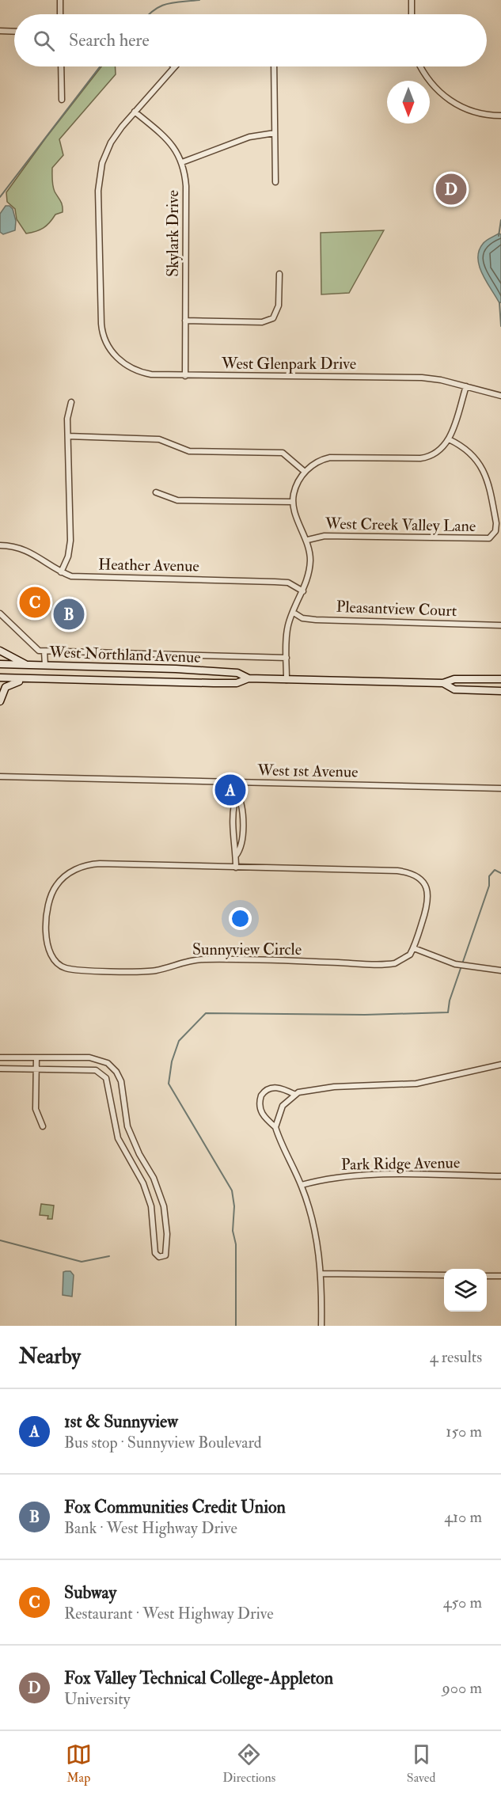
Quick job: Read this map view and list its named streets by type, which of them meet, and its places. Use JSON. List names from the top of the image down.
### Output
{
  "streets": {
    "main road": ["West Northland Avenue"],
    "street": [
      "Skylark Drive",
      "West Glenpark Drive",
      "West Creek Valley Lane",
      "Heather Avenue",
      "Pleasantview Court",
      "West 1st Avenue",
      "Sunnyview Circle",
      "Park Ridge Avenue"
    ]
  },
  "crossings": [
    ["Skylark Drive", "West Glenpark Drive"]
  ],
  "north": "bottom",
  "page": {
    "search": "Search here",
    "pins": [
      "D",
      "C",
      "B",
      "A"
    ],
    "heading": ["Nearby", "4 results"],
    "list": [
      {
        "mark": "A",
        "name": "1st & Sunnyview",
        "note": "Bus stop · Sunnyview Boulevard",
        "value": "150 m"
      },
      {
        "mark": "B",
        "name": "Fox Communities Credit Union",
        "note": "Bank · West Highway Drive",
        "value": "410 m"
      },
      {
        "mark": "C",
        "name": "Subway",
        "note": "Restaurant · West Highway Drive",
        "value": "450 m"
      },
      {
        "mark": "D",
        "name": "Fox Valley Technical College-Appleton",
        "note": "University",
        "value": "900 m"
      }
    ],
    "nav": ["Map", "Directions", "Saved"]
  }
}
